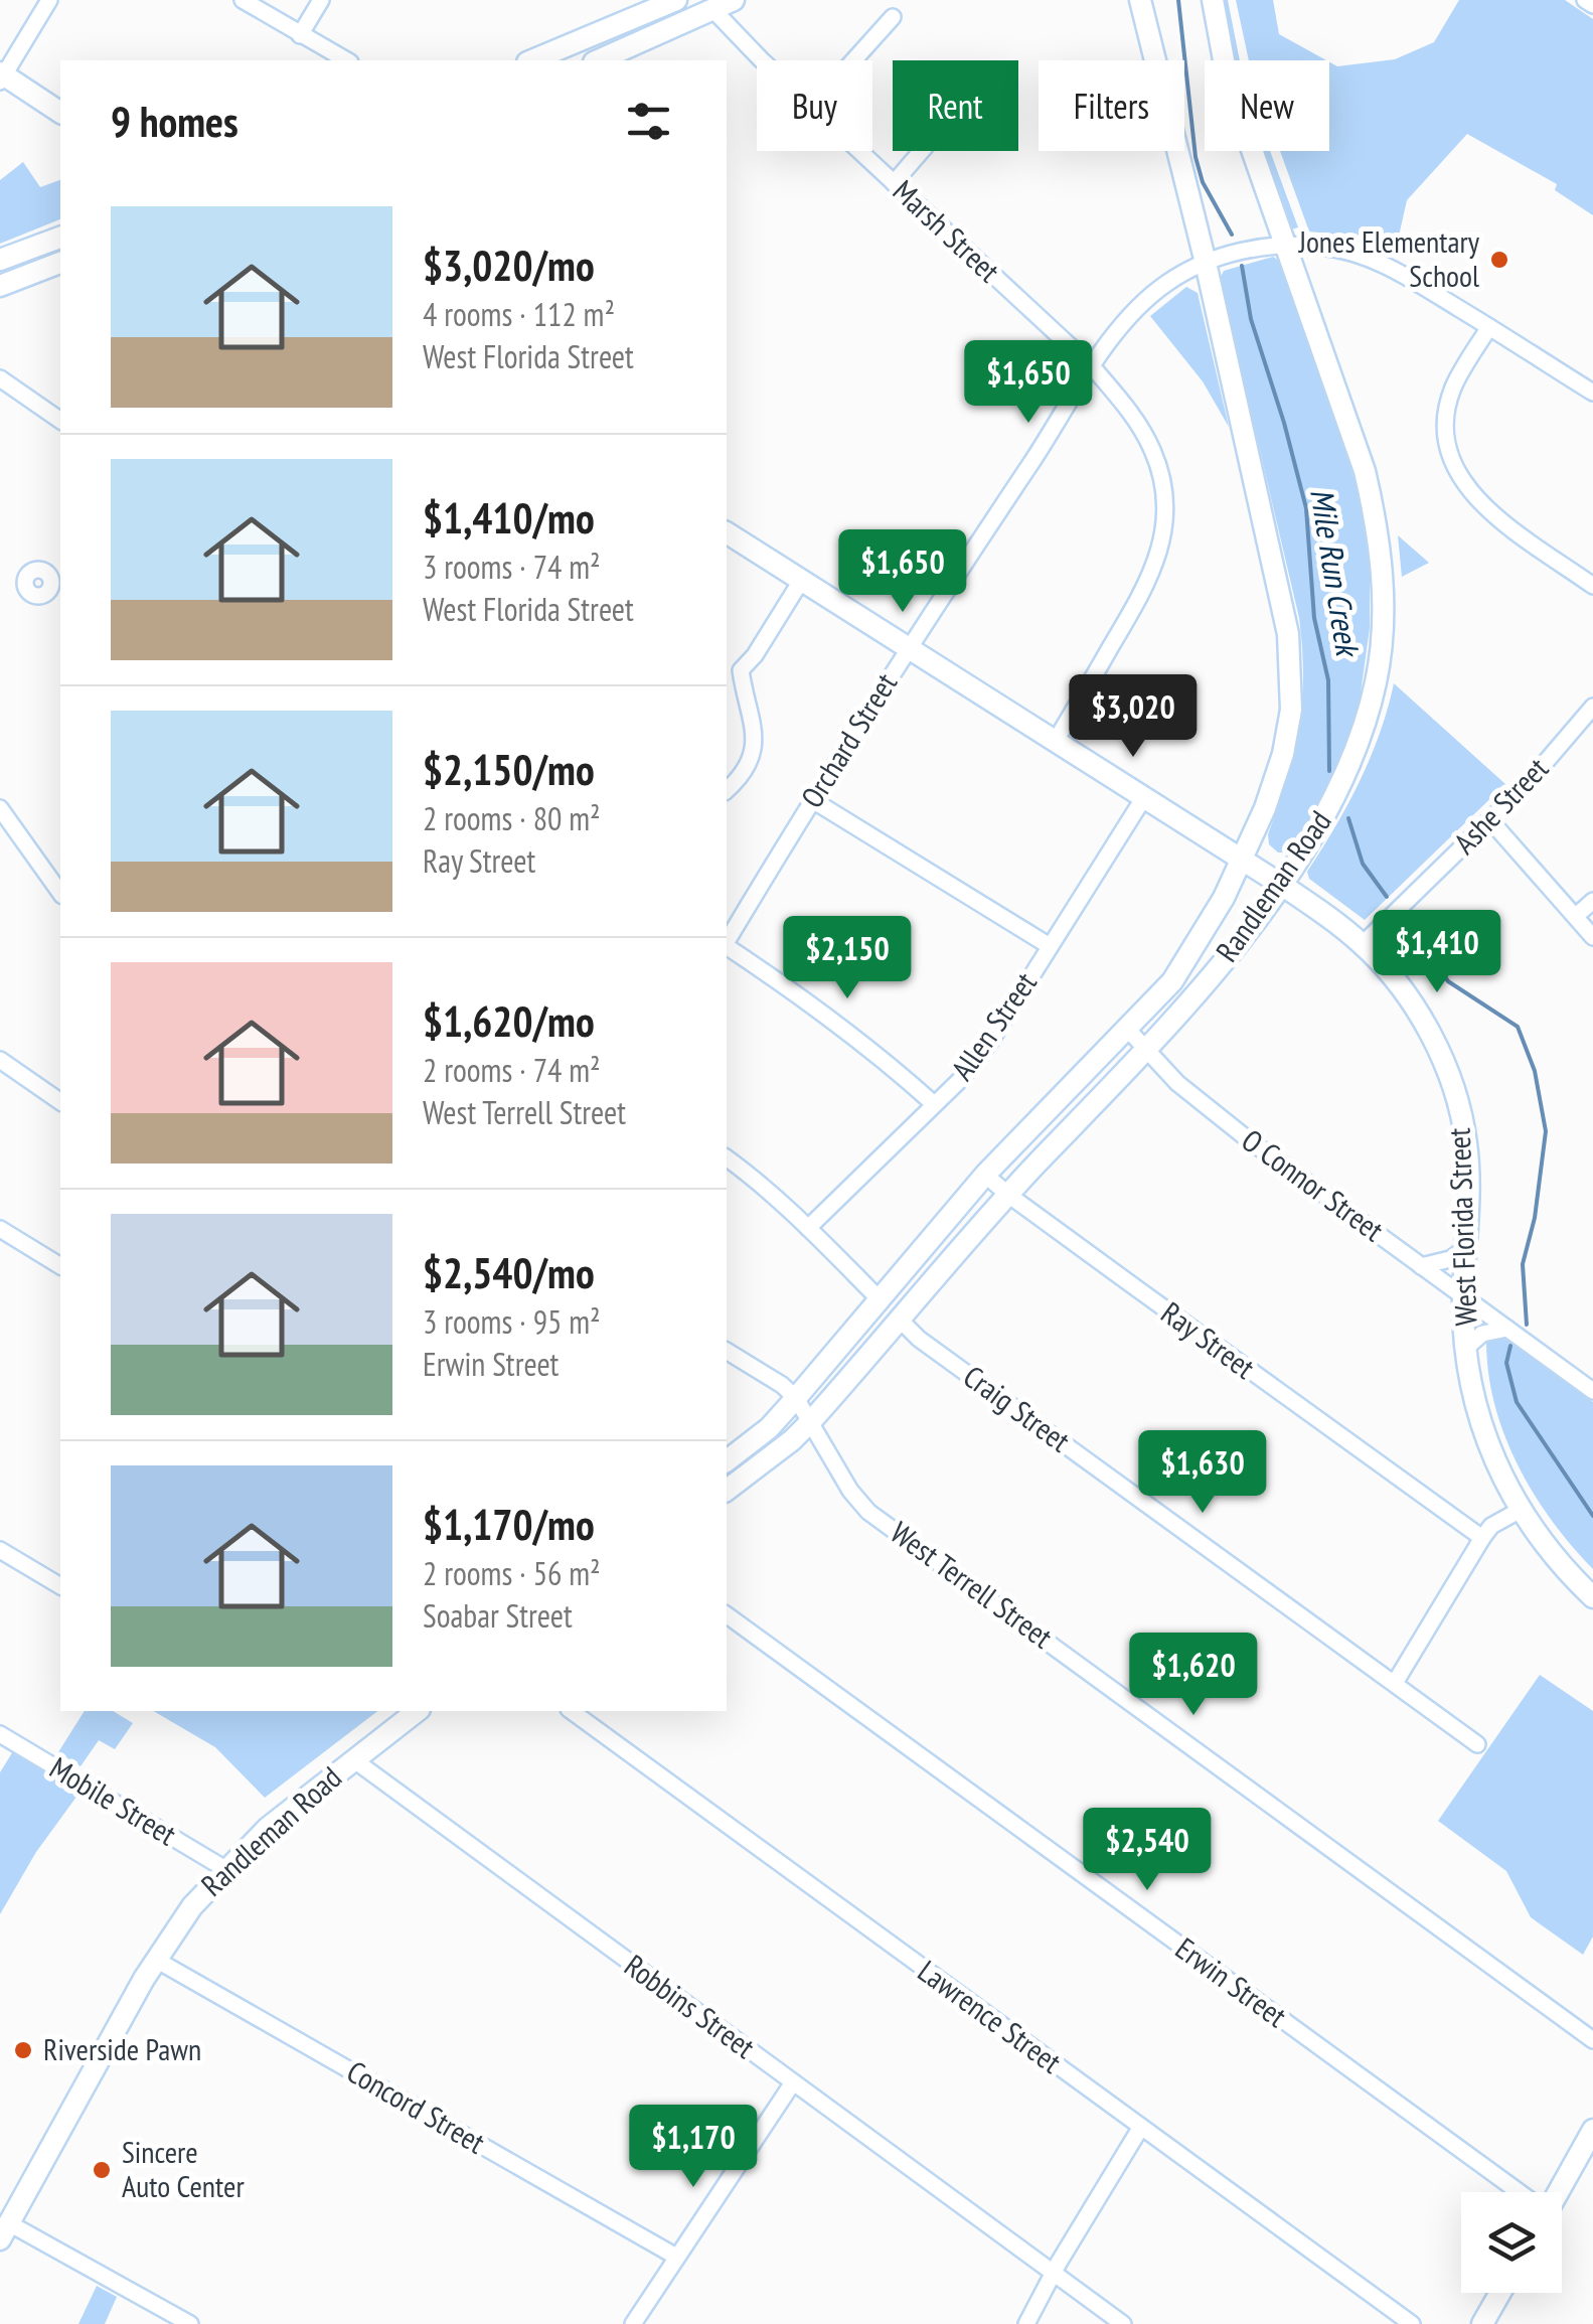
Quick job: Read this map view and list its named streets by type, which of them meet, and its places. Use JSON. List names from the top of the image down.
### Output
{
  "streets": {
    "main road": ["Randleman Road", "West Florida Street"],
    "street": [
      "Marsh Street",
      "Orchard Street",
      "Ashe Street",
      "Allen Street",
      "O Connor Street",
      "Ray Street",
      "Craig Street",
      "West Terrell Street",
      "Mobile Street",
      "Erwin Street",
      "Robbins Street",
      "Lawrence Street",
      "Concord Street"
    ]
  },
  "crossings": [
    ["Marsh Street", "Orchard Street"],
    ["Marsh Street", "West Florida Street"],
    ["Orchard Street", "Randleman Road"],
    ["Orchard Street", "West Florida Street"],
    ["Ashe Street", "West Florida Street"],
    ["Randleman Road", "O Connor Street"],
    ["Randleman Road", "West Florida Street"],
    ["Randleman Road", "Ray Street"],
    ["Randleman Road", "Craig Street"],
    ["Randleman Road", "West Terrell Street"],
    ["Randleman Road", "Mobile Street"],
    ["Randleman Road", "Robbins Street"],
    ["Randleman Road", "Concord Street"],
    ["Allen Street", "West Florida Street"],
    ["O Connor Street", "West Florida Street"]
  ],
  "water": ["Mile Run Creek"],
  "places": ["Jones Elementary School", "Riverside Pawn", "Sincere Auto Center"],
  "page": {
    "chip": [
      "Buy",
      "Rent",
      "Filters",
      "New"
    ],
    "heading": "9 homes",
    "list": [
      {
        "name": "$3,020/mo",
        "note": "4 rooms · 112 m² · West Florida Street"
      },
      {
        "name": "$1,410/mo",
        "note": "3 rooms · 74 m² · West Florida Street"
      },
      {
        "name": "$2,150/mo",
        "note": "2 rooms · 80 m² · Ray Street"
      },
      {
        "name": "$1,620/mo",
        "note": "2 rooms · 74 m² · West Terrell Street"
      },
      {
        "name": "$2,540/mo",
        "note": "3 rooms · 95 m² · Erwin Street"
      },
      {
        "name": "$1,170/mo",
        "note": "2 rooms · 56 m² · Soabar Street"
      }
    ],
    "price": [
      "$1,650",
      "$1,650",
      "$3,020",
      "$1,410",
      "$2,150",
      "$1,630",
      "$1,620",
      "$2,540",
      "$1,170"
    ]
  }
}
